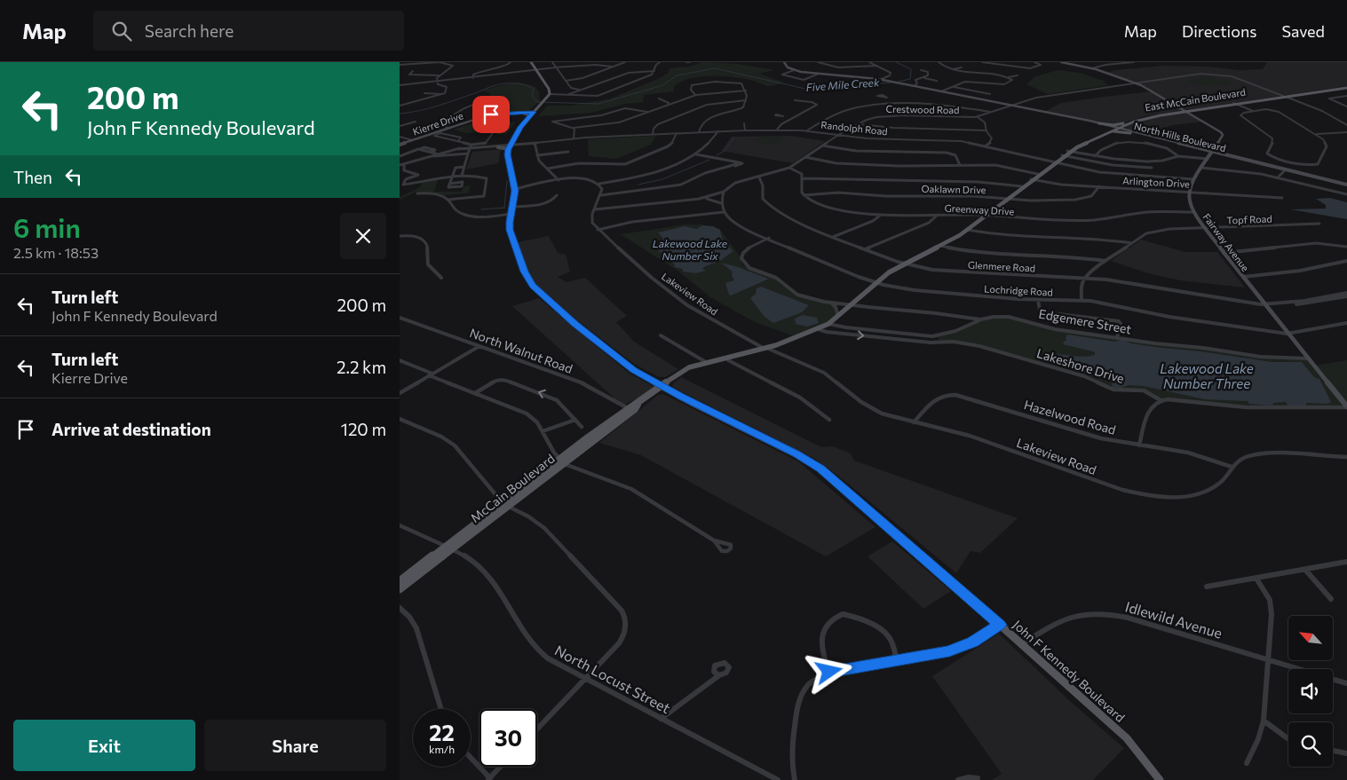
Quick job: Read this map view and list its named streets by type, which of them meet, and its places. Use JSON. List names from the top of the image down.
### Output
{
  "streets": {
    "main road": ["East McCain Boulevard", "McCain Boulevard", "John F Kennedy Boulevard"],
    "street": [
      "Crestwood Road",
      "Kierre Drive",
      "Randolph Road",
      "North Hills Boulevard",
      "Arlington Drive",
      "Oaklawn Drive",
      "Greenway Drive",
      "Topf Road",
      "Fairway Avenue",
      "Glenmere Road",
      "Lochridge Road",
      "Lakeview Road",
      "Edgemere Street",
      "North Walnut Road",
      "Lakeshore Drive",
      "Hazelwood Road",
      "Idlewild Avenue",
      "North Locust Street"
    ]
  },
  "crossings": [
    ["East McCain Boulevard", "Crestwood Road"],
    ["East McCain Boulevard", "Randolph Road"],
    ["East McCain Boulevard", "North Hills Boulevard"],
    ["East McCain Boulevard", "Arlington Drive"],
    ["East McCain Boulevard", "Oaklawn Drive"],
    ["East McCain Boulevard", "Greenway Drive"],
    ["East McCain Boulevard", "Glenmere Road"],
    ["East McCain Boulevard", "Lochridge Road"],
    ["East McCain Boulevard", "Lakeview Road"],
    ["East McCain Boulevard", "Edgemere Street"],
    ["East McCain Boulevard", "Lakeshore Drive"],
    ["East McCain Boulevard", "McCain Boulevard"],
    ["East McCain Boulevard", "John F Kennedy Boulevard"],
    ["Crestwood Road", "Randolph Road"],
    ["Crestwood Road", "North Hills Boulevard"],
    ["Crestwood Road", "Glenmere Road"],
    ["Randolph Road", "John F Kennedy Boulevard"],
    ["Arlington Drive", "Oaklawn Drive"],
    ["Arlington Drive", "Fairway Avenue"],
    ["Oaklawn Drive", "Greenway Drive"],
    ["Greenway Drive", "Fairway Avenue"],
    ["Topf Road", "Fairway Avenue"],
    ["Topf Road", "Glenmere Road"],
    ["Fairway Avenue", "Glenmere Road"],
    ["Fairway Avenue", "Lochridge Road"],
    ["Fairway Avenue", "Edgemere Street"],
    ["Fairway Avenue", "Lakeshore Drive"],
    ["Lochridge Road", "Edgemere Street"],
    ["Lakeview Road", "Hazelwood Road"],
    ["North Walnut Road", "McCain Boulevard"],
    ["McCain Boulevard", "John F Kennedy Boulevard"],
    ["McCain Boulevard", "North Locust Street"],
    ["Idlewild Avenue", "John F Kennedy Boulevard"]
  ],
  "water": ["Five Mile Creek", "Lakewood Lake Number Six", "Lakewood Lake Number Three"],
  "north": "top left",
  "page": {
    "header": "Map",
    "search": "Search here",
    "nav": ["Map", "Directions", "Saved"],
    "turn": ["200 m", "John F Kennedy Boulevard"],
    "then": "Then",
    "heading": ["6 min", "2.5 km · 18:53"],
    "list": [
      {
        "name": "Turn left",
        "note": "John F Kennedy Boulevard",
        "value": "200 m"
      },
      {
        "name": "Turn left",
        "note": "Kierre Drive",
        "value": "2.2 km"
      },
      {
        "name": "Arrive at destination",
        "value": "120 m"
      }
    ],
    "speed": "22 km/h",
    "limit": "30",
    "buttons": ["Exit", "Share"]
  }
}
